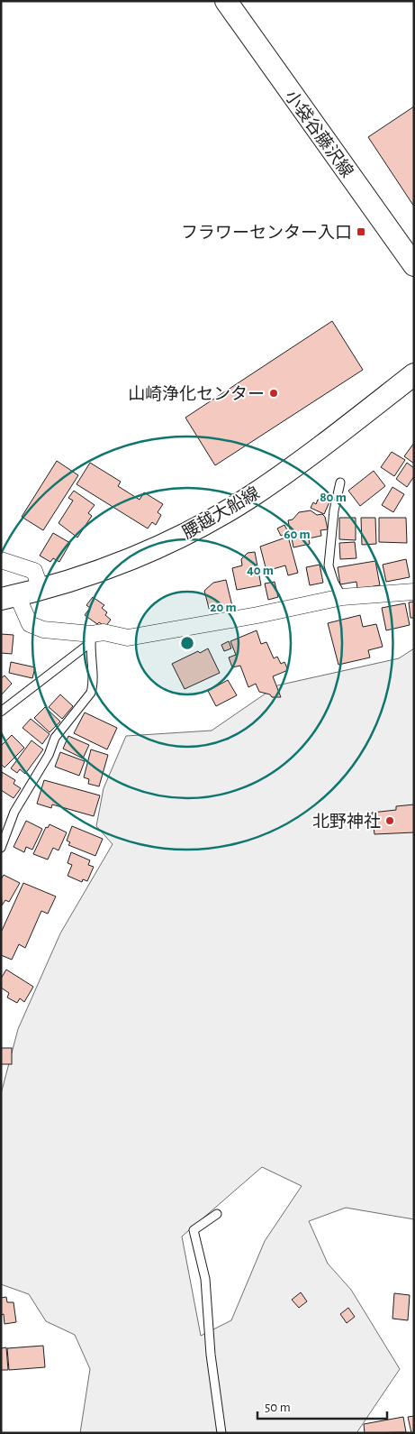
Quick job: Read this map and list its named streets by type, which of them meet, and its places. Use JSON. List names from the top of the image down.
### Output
{
  "streets": {
    "main road": ["小袋谷藤沢線", "腰越大船線"]
  },
  "places": {
    "transit": ["フラワーセンター入口"],
    "other": ["山崎浄化センター", "北野神社"]
  },
  "scale_bar": "50 m",
  "rings": [
    "80 m",
    "60 m",
    "40 m",
    "20 m"
  ]
}
